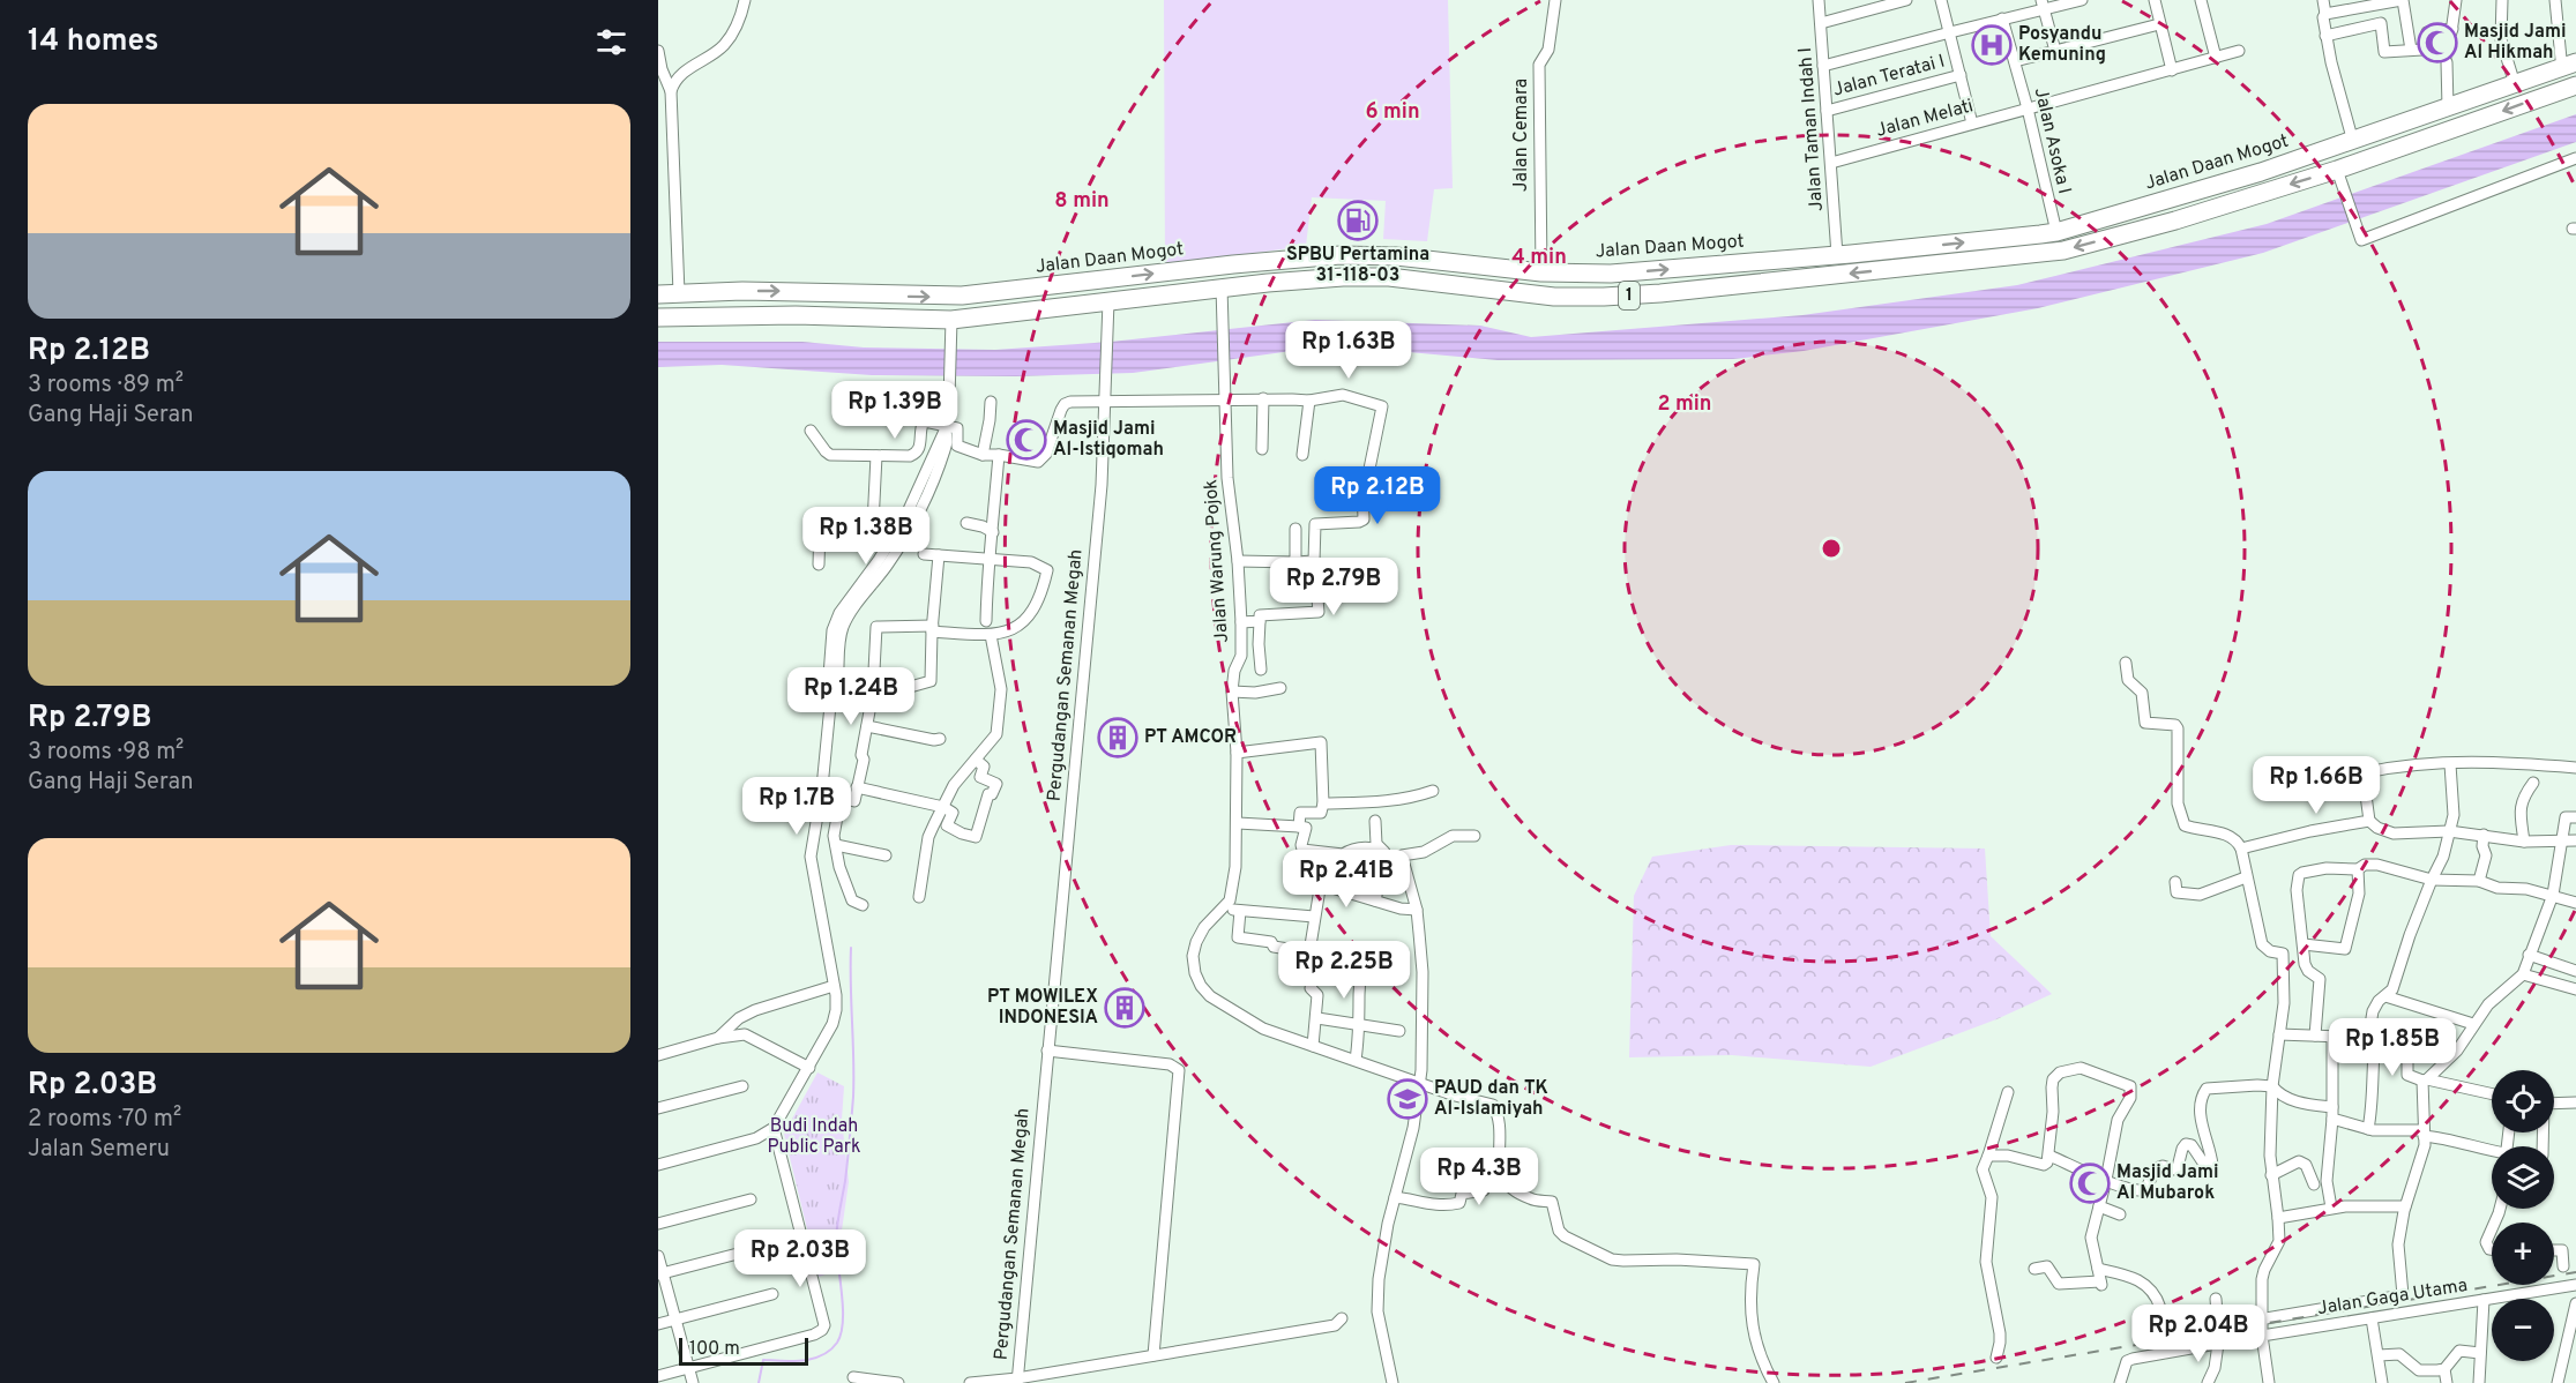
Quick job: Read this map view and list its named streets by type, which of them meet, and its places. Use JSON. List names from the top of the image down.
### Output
{
  "streets": {
    "highway": ["Jalan Daan Mogot", "1"],
    "street": [
      "Jalan Teratai I",
      "Jalan Melati",
      "Jalan Taman Indah I",
      "Jalan Cemara",
      "Jalan Asoka I",
      "Jalan Warung Pojok",
      "Pergudangan Semanan Megah",
      "Jalan Gaga Utama"
    ]
  },
  "crossings": [
    ["Jalan Teratai I", "Jalan Taman Indah I"],
    ["Jalan Melati", "Jalan Taman Indah I"],
    ["Jalan Melati", "Jalan Asoka I"],
    ["Jalan Taman Indah I", "Jalan Daan Mogot"],
    ["Jalan Cemara", "Jalan Daan Mogot"],
    ["Jalan Asoka I", "Jalan Daan Mogot"],
    ["1", "Jalan Warung Pojok"],
    ["1", "Pergudangan Semanan Megah"]
  ],
  "parks": ["Budi Indah Public Park"],
  "places": {
    "mosque": ["Masjid Jami Al Hikmah", "Masjid Jami Al-Istiqomah", "Masjid Jami Al Mubarok"],
    "hospital": ["Posyandu Kemuning"],
    "fuel station": ["SPBU Pertamina 31-118-03"],
    "building": ["PT AMCOR", "PT MOWILEX INDONESIA"],
    "school or university": ["PAUD dan TK Al-Islamiyah"]
  },
  "scale_bar": "100 m",
  "page": {
    "heading": "14 homes",
    "list": [
      {
        "name": "Rp 2.12B",
        "note": "3 rooms · 89 m² · Gang Haji Seran"
      },
      {
        "name": "Rp 2.79B",
        "note": "3 rooms · 98 m² · Gang Haji Seran"
      },
      {
        "name": "Rp 2.03B",
        "note": "2 rooms · 70 m² · Jalan Semeru"
      }
    ],
    "price": [
      "Rp 1.63B",
      "Rp 1.39B",
      "Rp 2.12B",
      "Rp 1.38B",
      "Rp 2.79B",
      "Rp 1.24B",
      "Rp 1.66B",
      "Rp 1.7B",
      "Rp 2.41B",
      "Rp 2.25B",
      "Rp 1.85B",
      "Rp 4.3B",
      "Rp 2.03B",
      "Rp 2.04B"
    ],
    "map_buttons": ["+", "−"],
    "scale": "100 m"
  },
  "rings": [
    "6 min",
    "8 min",
    "4 min",
    "2 min"
  ]
}
